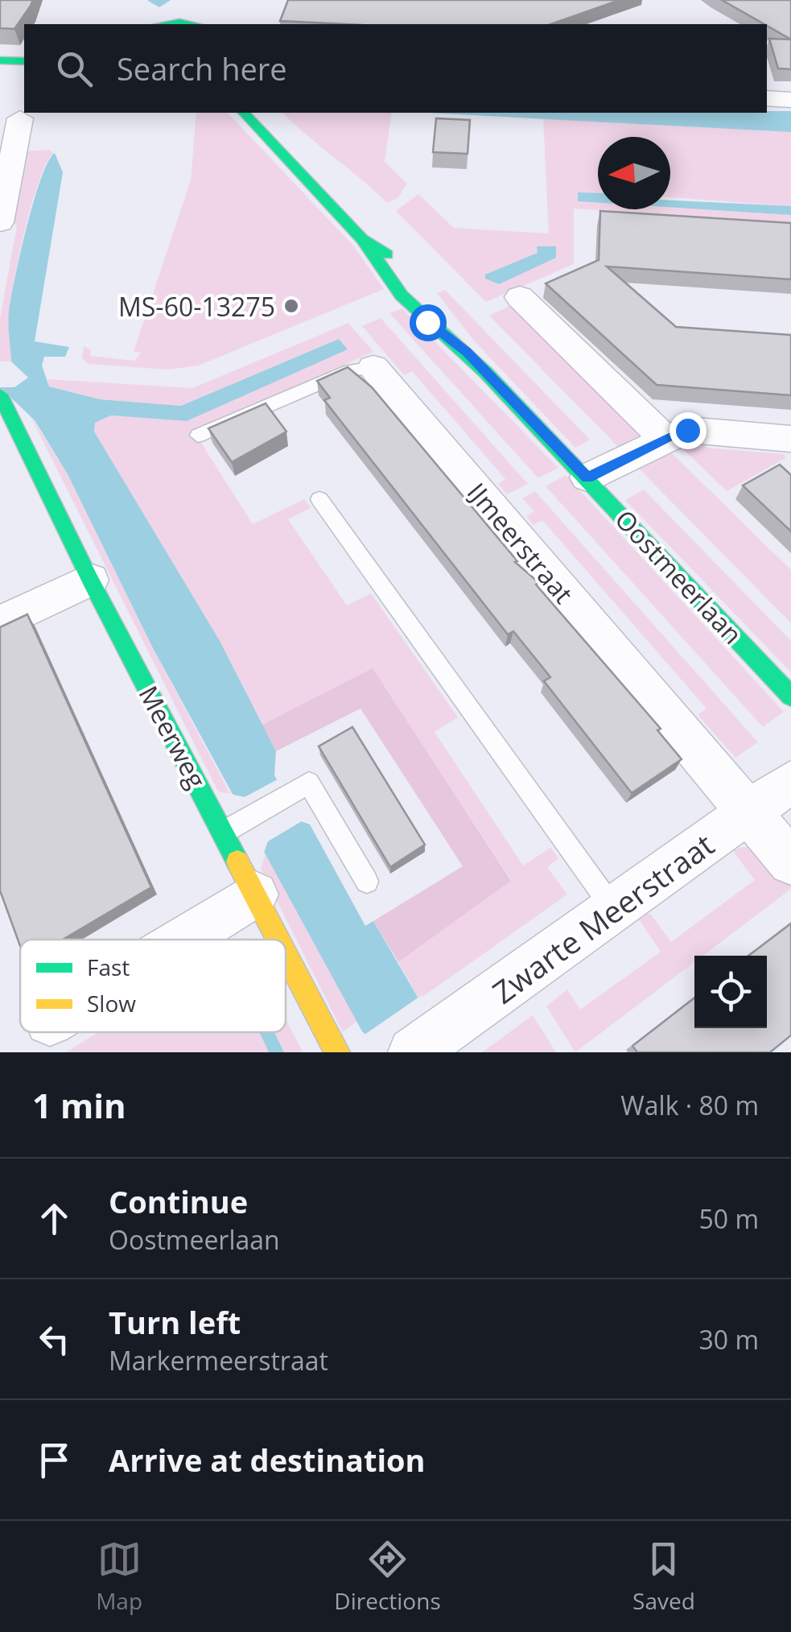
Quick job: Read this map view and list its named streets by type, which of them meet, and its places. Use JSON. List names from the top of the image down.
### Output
{
  "streets": {
    "street": [
      "IJmeerstraat",
      "Oostmeerlaan",
      "Meerweg",
      "Zwarte Meerstraat"
    ]
  },
  "crossings": [
    ["IJmeerstraat", "Zwarte Meerstraat"]
  ],
  "places": ["MS-60-13275"],
  "legend": ["Fast", "Slow"],
  "north": "left",
  "page": {
    "search": "Search here",
    "heading": ["1 min", "Walk · 80 m"],
    "list": [
      ["Continue", "Oostmeerlaan", "50 m"],
      ["Turn left", "Markermeerstraat", "30 m"],
      "Arrive at destination"
    ],
    "nav": ["Map", "Directions", "Saved"]
  }
}
